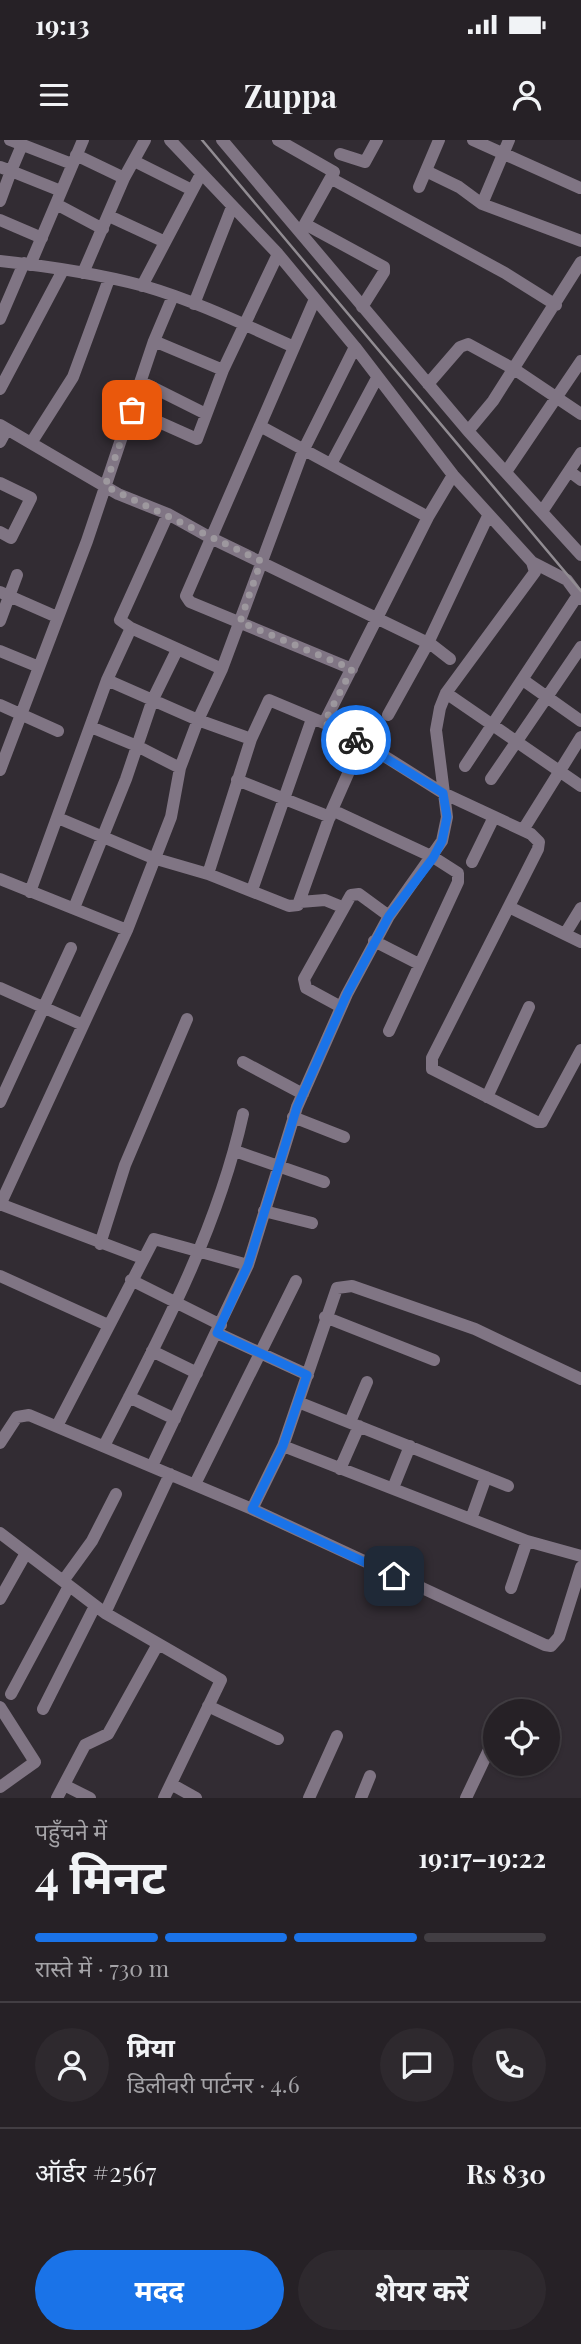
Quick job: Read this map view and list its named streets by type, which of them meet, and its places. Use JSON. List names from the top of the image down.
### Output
{
  "page": {
    "status": "19:13",
    "header": "Zuppa",
    "heading": ["4 मिनट", "पहुँचने में", "19:17–19:22"],
    "panel": [
      "प्रिया",
      "डिलीवरी पार्टनर · 4.6",
      "ऑर्डर #2567",
      "Rs 830"
    ],
    "bar": "रास्ते में · 730 m",
    "buttons": ["मदद", "शेयर करें"]
  }
}
